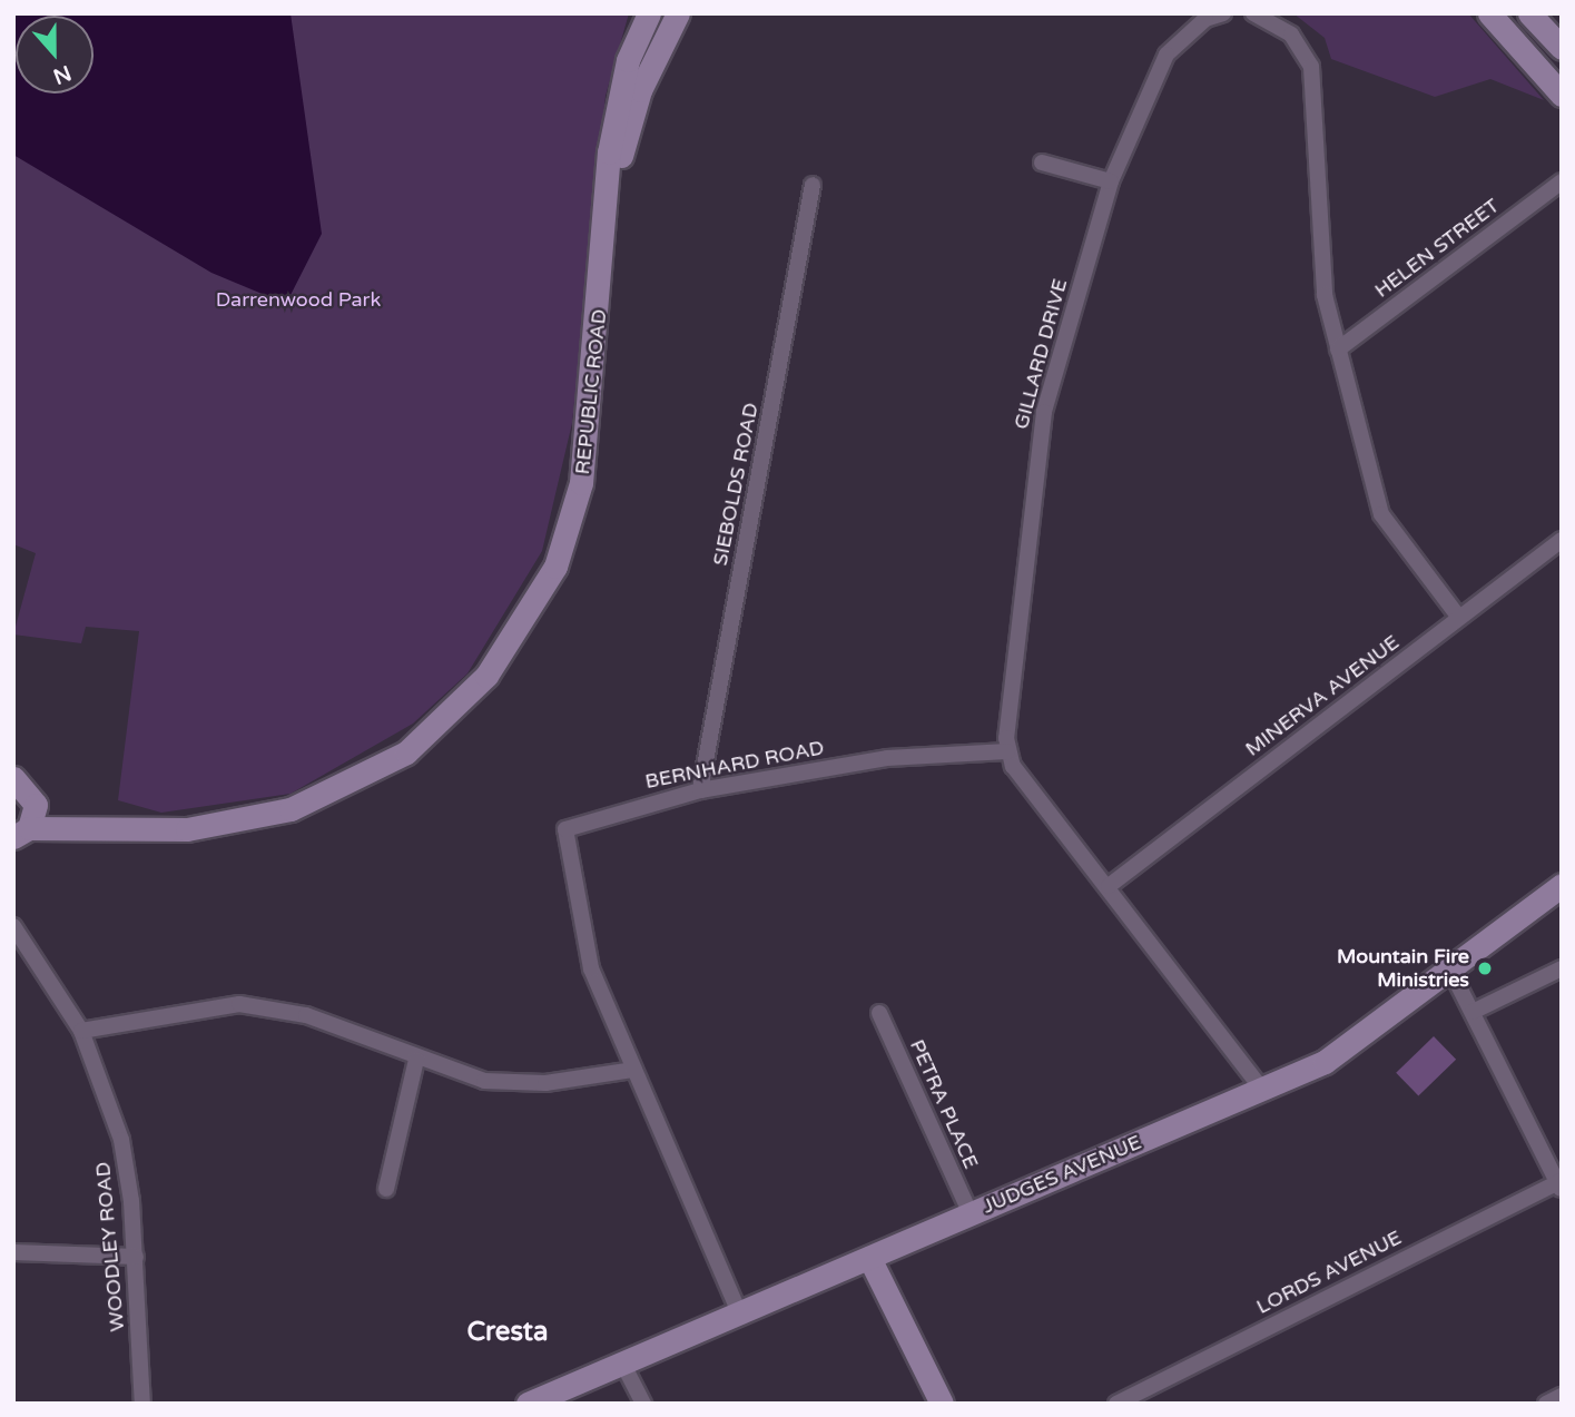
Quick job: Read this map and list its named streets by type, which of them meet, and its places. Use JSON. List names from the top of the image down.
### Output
{
  "streets": {
    "main road": ["REPUBLIC ROAD", "JUDGES AVENUE"],
    "street": [
      "HELEN STREET",
      "GILLARD DRIVE",
      "SIEBOLDS ROAD",
      "MINERVA AVENUE",
      "BERNHARD ROAD",
      "PETRA PLACE",
      "WOODLEY ROAD",
      "LORDS AVENUE"
    ]
  },
  "crossings": [
    ["GILLARD DRIVE", "BERNHARD ROAD"],
    ["SIEBOLDS ROAD", "BERNHARD ROAD"],
    ["BERNHARD ROAD", "JUDGES AVENUE"],
    ["PETRA PLACE", "JUDGES AVENUE"]
  ],
  "districts": ["Cresta"],
  "parks": ["Darrenwood Park"],
  "places": ["Mountain Fire Ministries"],
  "north": "bottom"
}
